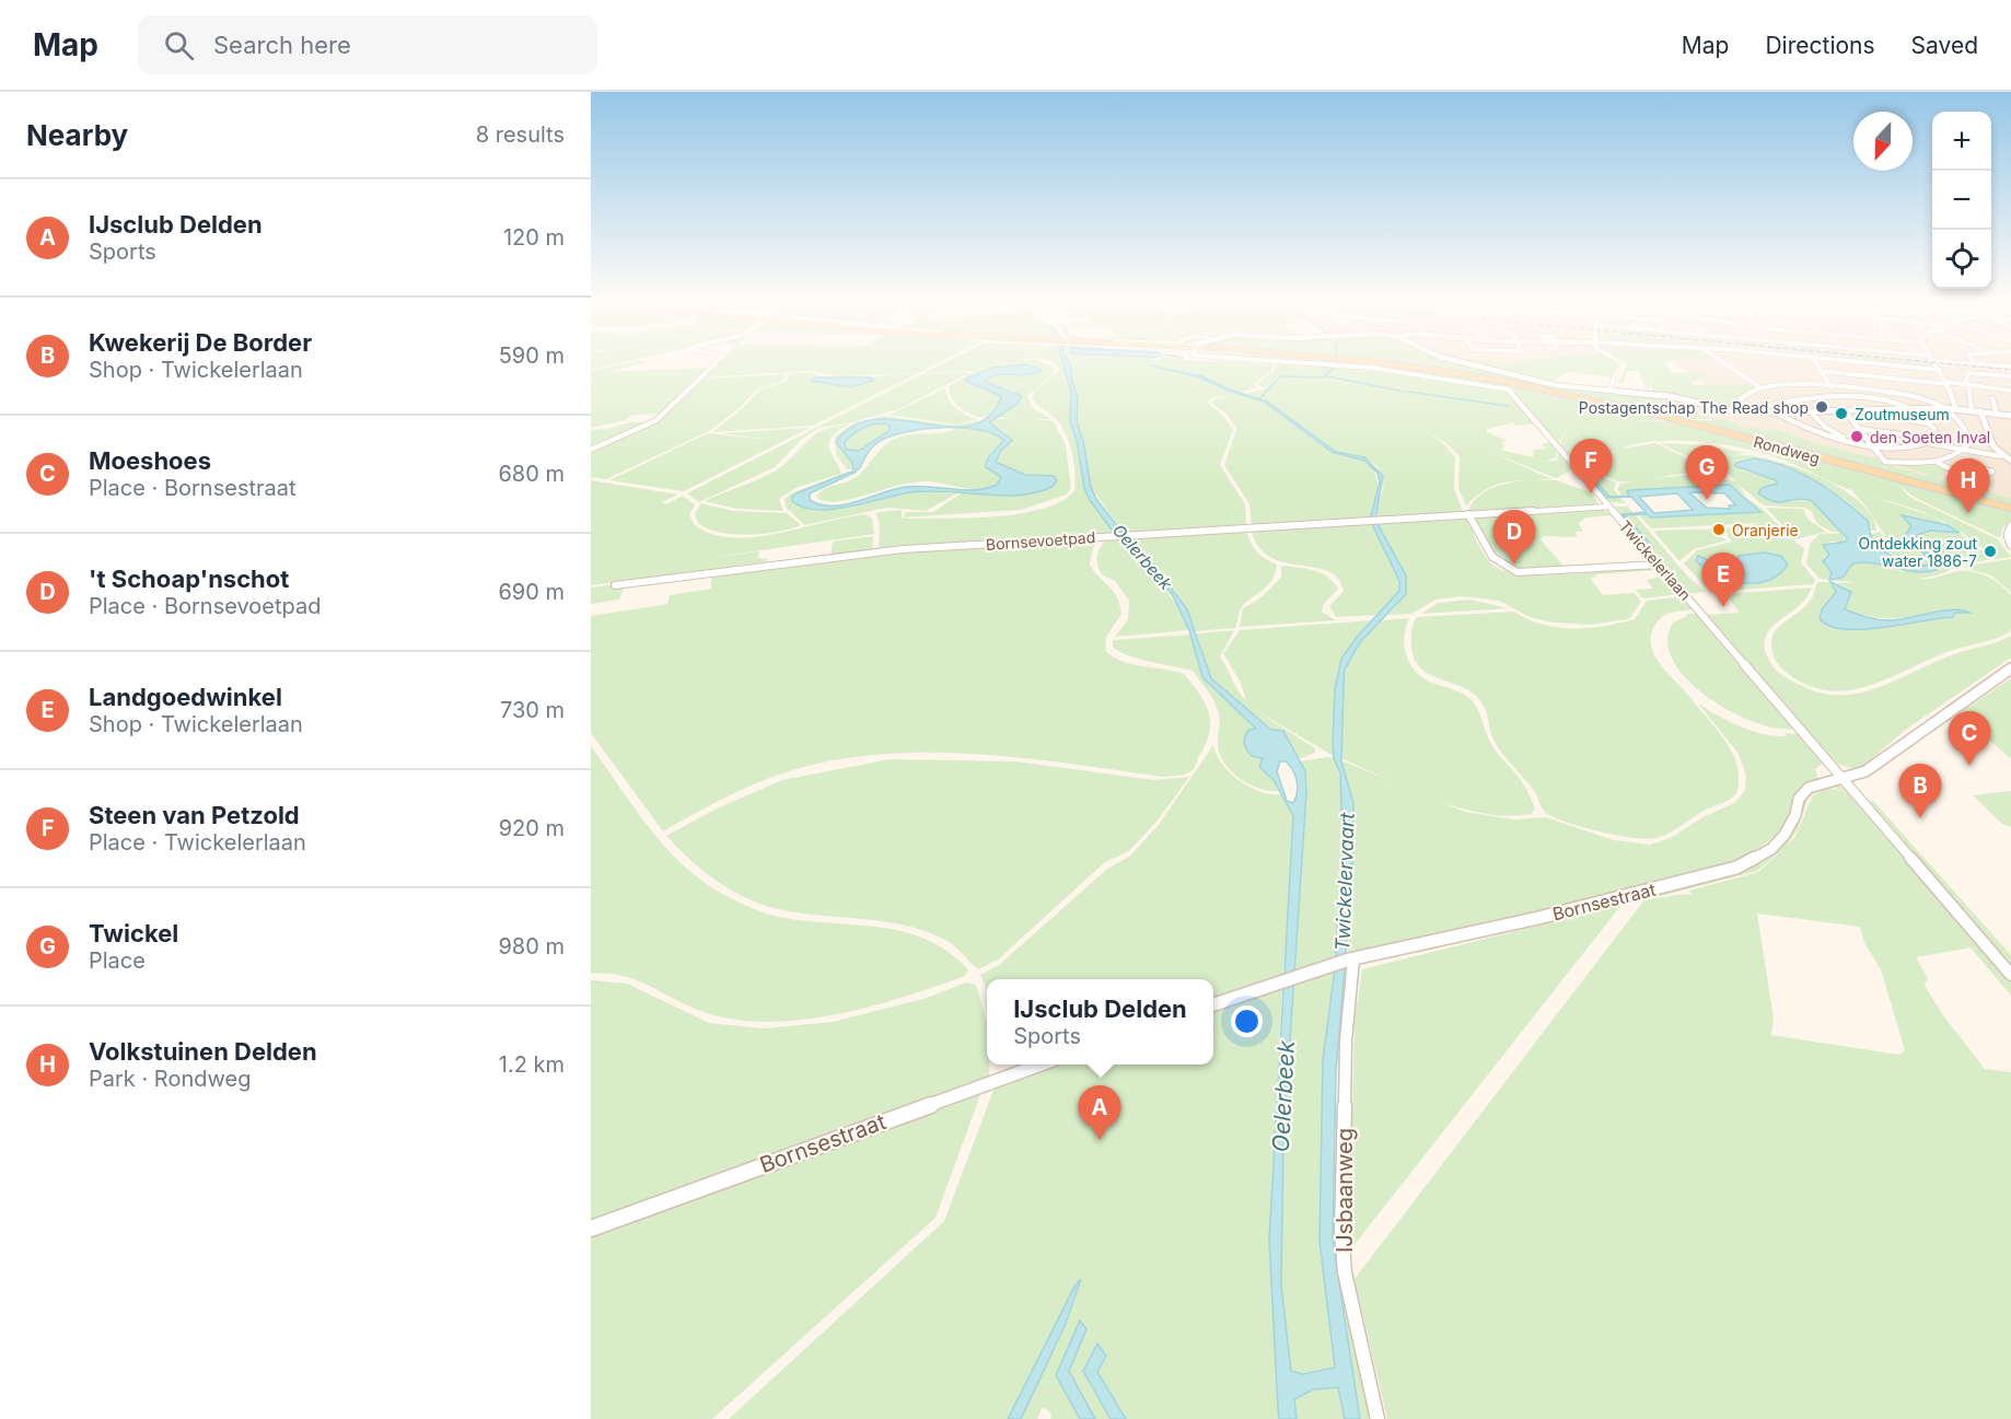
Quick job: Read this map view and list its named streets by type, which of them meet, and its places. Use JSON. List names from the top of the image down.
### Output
{
  "streets": {
    "main road": ["Rondweg"],
    "street": [
      "Bornsevoetpad",
      "Twickelerlaan",
      "Bornsestraat",
      "IJsbaanweg"
    ]
  },
  "crossings": [
    ["Bornsevoetpad", "Twickelerlaan"],
    ["Twickelerlaan", "Bornsestraat"],
    ["Bornsestraat", "IJsbaanweg"]
  ],
  "water": ["Oelerbeek", "Twickelervaart"],
  "places": [
    "Postagentschap The Read shop",
    "Zoutmuseum",
    "den Soeten Inval",
    "Oranjerie",
    "Ontdekking zout water 1886-7"
  ],
  "north": "bottom",
  "page": {
    "header": "Map",
    "search": "Search here",
    "nav": ["Map", "Directions", "Saved"],
    "heading": ["Nearby", "8 results"],
    "map_buttons": ["+", "−"],
    "list": [
      {
        "mark": "A",
        "name": "IJsclub Delden",
        "note": "Sports",
        "value": "120 m"
      },
      {
        "mark": "B",
        "name": "Kwekerij De Border",
        "note": "Shop · Twickelerlaan",
        "value": "590 m"
      },
      {
        "mark": "C",
        "name": "Moeshoes",
        "note": "Place · Bornsestraat",
        "value": "680 m"
      },
      {
        "mark": "D",
        "name": "'t Schoap'nschot",
        "note": "Place · Bornsevoetpad",
        "value": "690 m"
      },
      {
        "mark": "E",
        "name": "Landgoedwinkel",
        "note": "Shop · Twickelerlaan",
        "value": "730 m"
      },
      {
        "mark": "F",
        "name": "Steen van Petzold",
        "note": "Place · Twickelerlaan",
        "value": "920 m"
      },
      {
        "mark": "G",
        "name": "Twickel",
        "note": "Place",
        "value": "980 m"
      },
      {
        "mark": "H",
        "name": "Volkstuinen Delden",
        "note": "Park · Rondweg",
        "value": "1.2 km"
      }
    ],
    "pins": [
      "F",
      "G",
      "H",
      "D",
      "E",
      "C",
      "B",
      "A"
    ],
    "popup": ["IJsclub Delden", "Sports"]
  }
}
